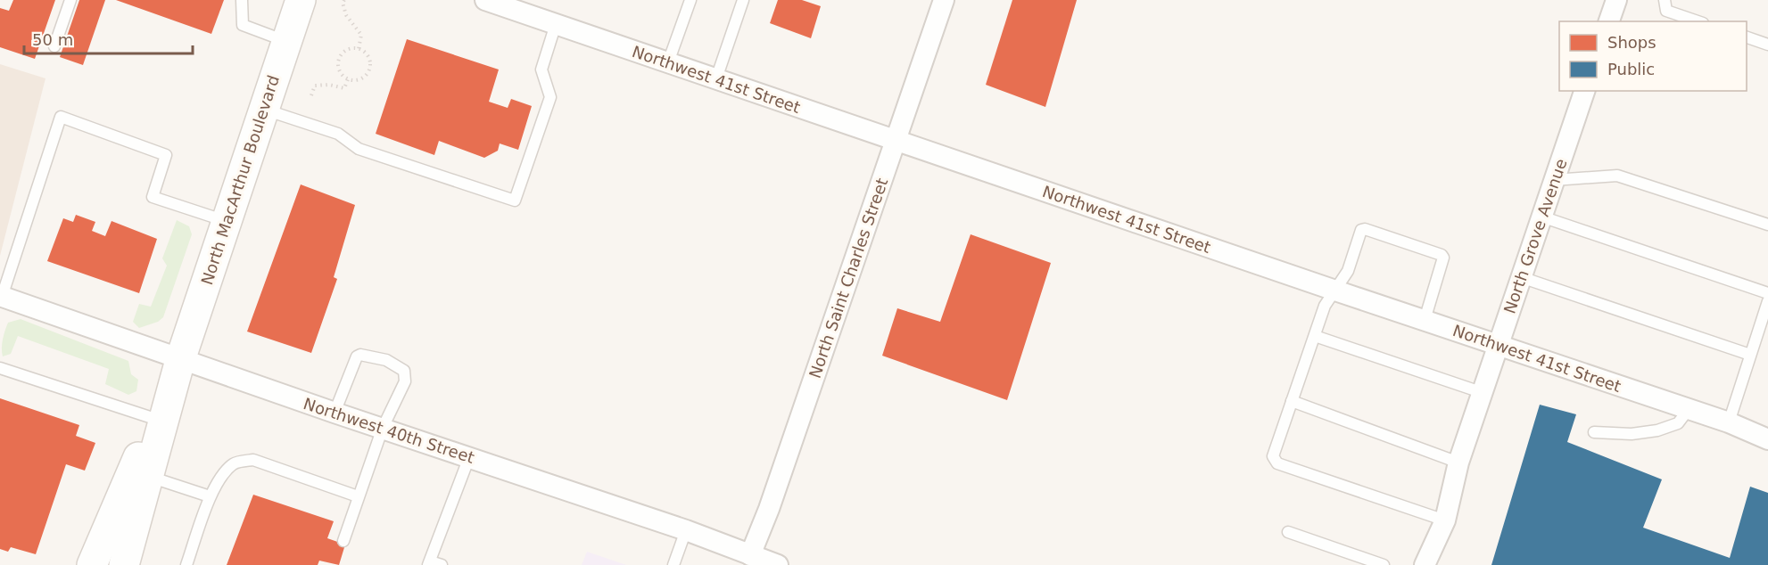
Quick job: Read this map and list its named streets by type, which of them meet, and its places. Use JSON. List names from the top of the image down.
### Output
{
  "streets": {
    "main road": ["North MacArthur Boulevard"],
    "street": [
      "Northwest 41st Street",
      "North Grove Avenue",
      "North Saint Charles Street",
      "Northwest 40th Street"
    ]
  },
  "crossings": [
    ["Northwest 41st Street", "North Grove Avenue"],
    ["Northwest 41st Street", "North Saint Charles Street"],
    ["North MacArthur Boulevard", "Northwest 40th Street"],
    ["North Saint Charles Street", "Northwest 40th Street"]
  ],
  "legend": ["Shops", "Public"],
  "scale_bar": "50 m"
}
